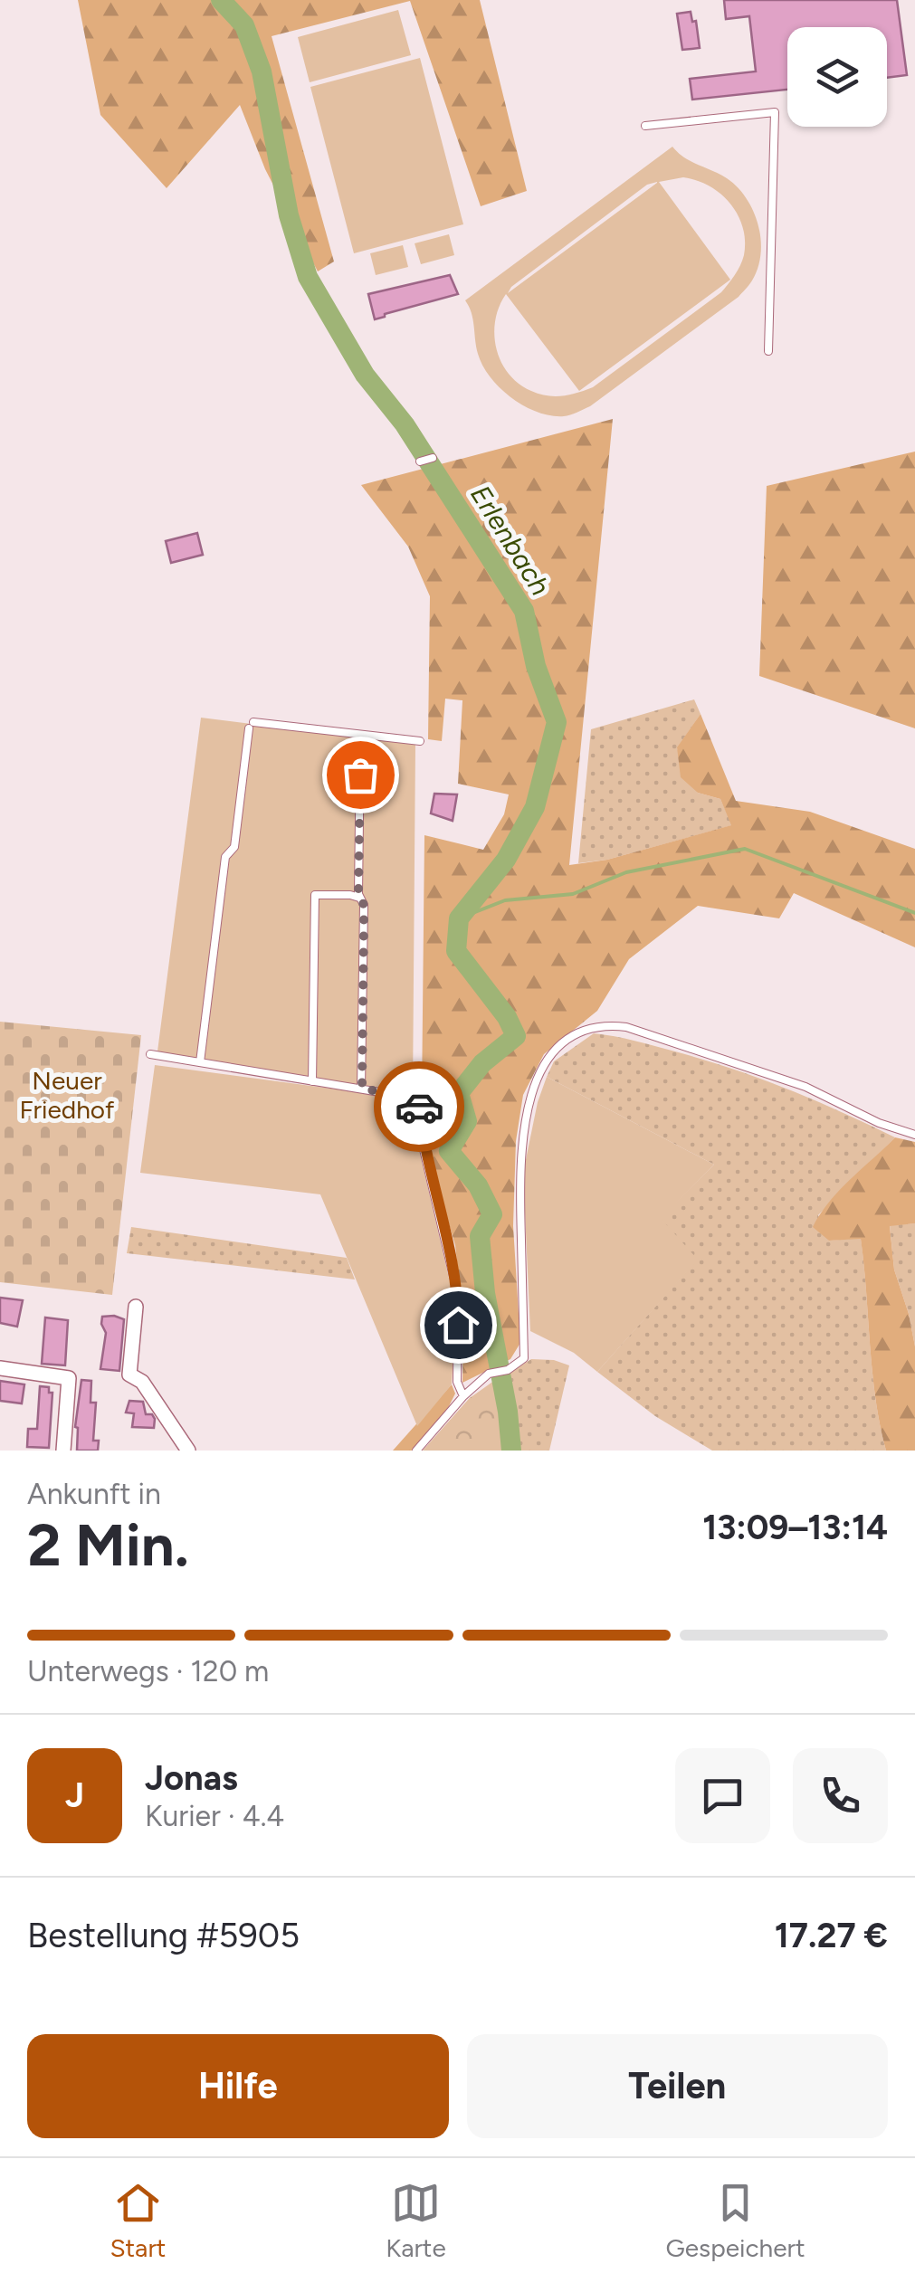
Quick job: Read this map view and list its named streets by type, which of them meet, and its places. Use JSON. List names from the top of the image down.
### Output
{
  "water": ["Erlenbach"],
  "parks": ["Neuer Friedhof"],
  "page": {
    "heading": ["2 Min.", "Ankunft in", "13:09–13:14"],
    "panel": [
      "Jonas",
      "Kurier · 4.4",
      "Bestellung #5905",
      "17.27 €"
    ],
    "bar": "Unterwegs · 120 m",
    "round": "J",
    "buttons": ["Hilfe", "Teilen"],
    "tabs": ["Start", "Karte", "Gespeichert"]
  }
}
